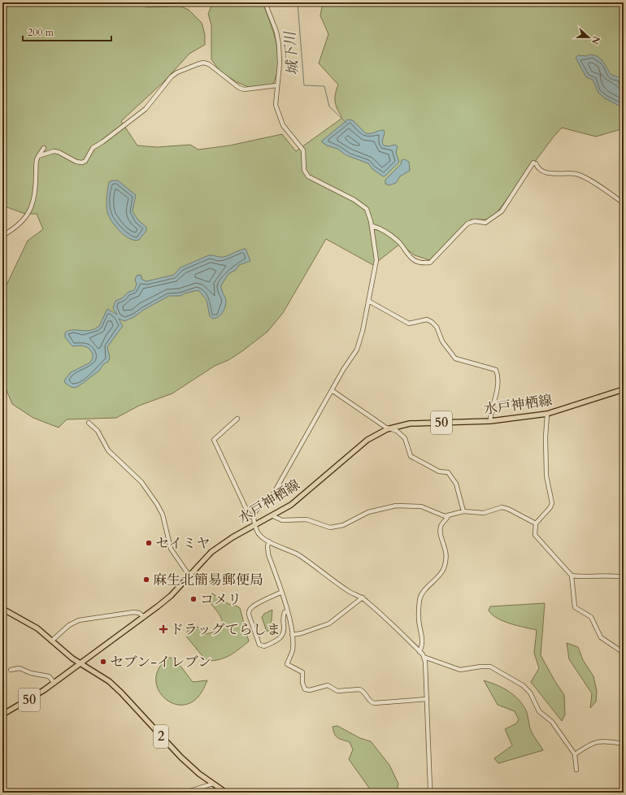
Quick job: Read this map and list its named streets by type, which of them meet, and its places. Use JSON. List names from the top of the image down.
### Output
{
  "streets": {
    "main road": ["水戸神栖線", "50", "2"]
  },
  "crossings": [
    ["水戸神栖線", "2"]
  ],
  "water": ["城下川"],
  "places": {
    "other": [
      "セイミヤ",
      "麻生北簡易郵便局",
      "コメリ",
      "セブン-イレブン"
    ],
    "health": ["ドラッグてらしま"]
  },
  "scale_bar": "200 m",
  "north": "right"
}
